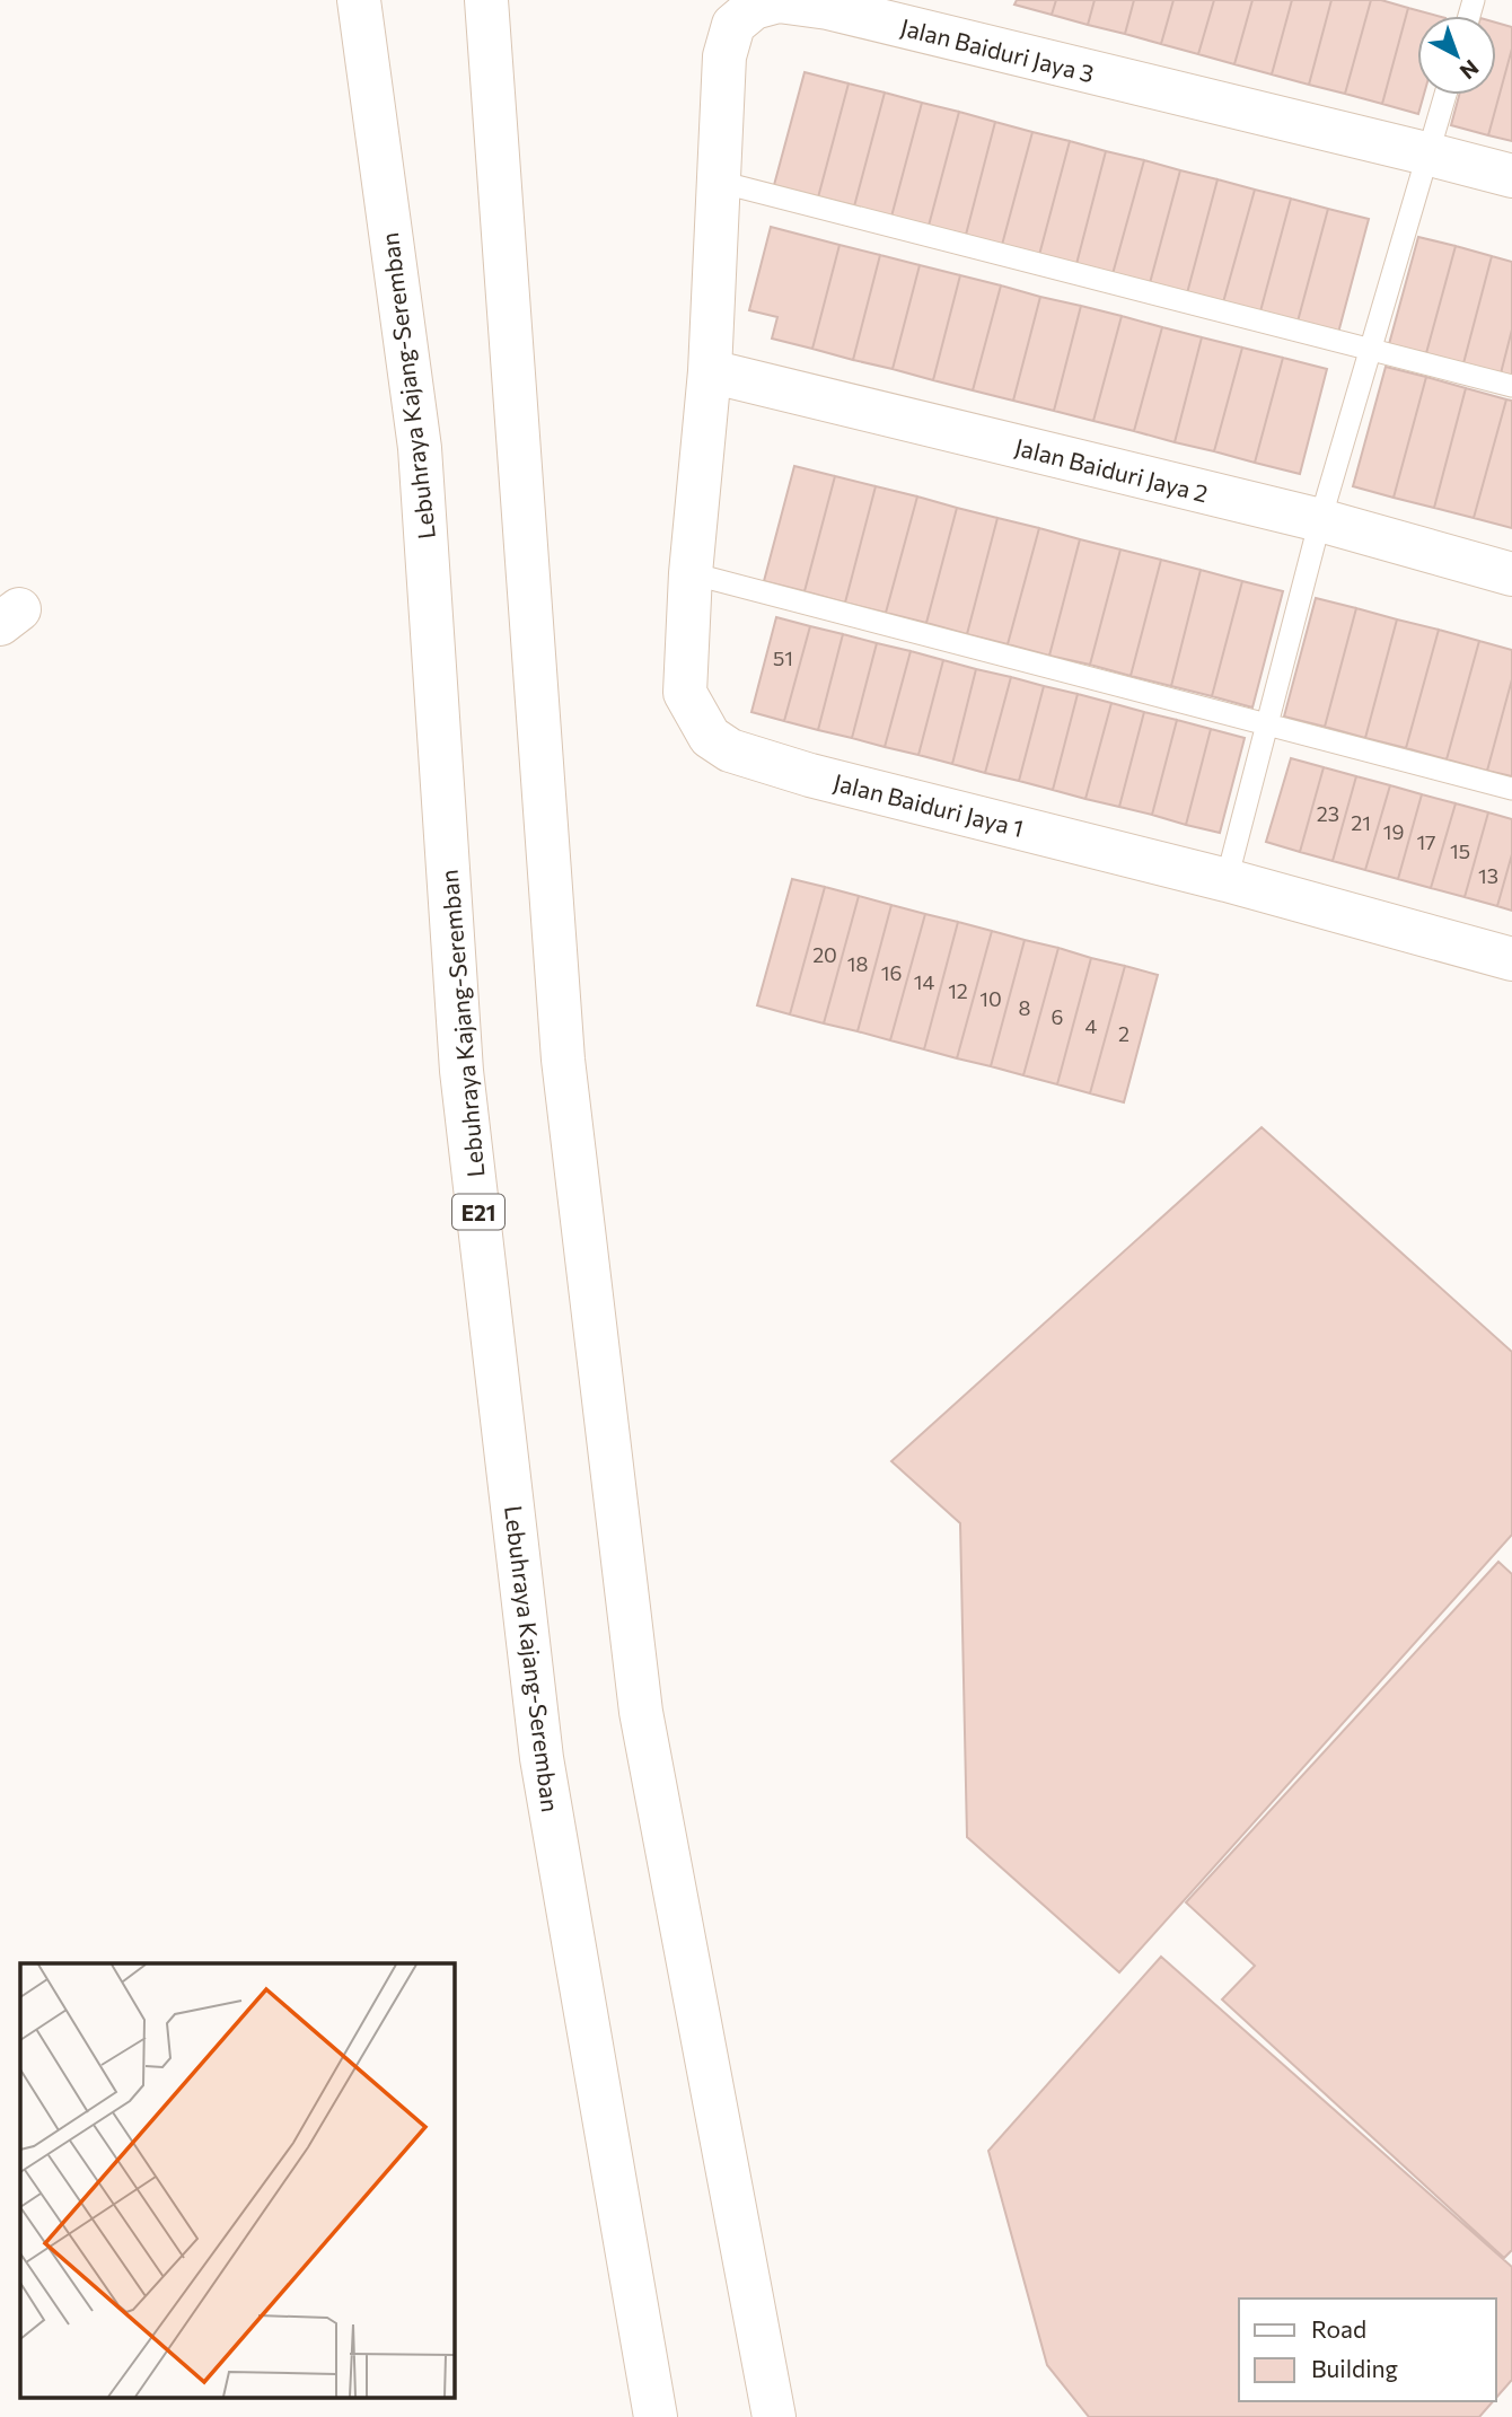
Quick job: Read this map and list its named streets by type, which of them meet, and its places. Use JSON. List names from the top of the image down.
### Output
{
  "streets": {
    "main road": [
      "Jalan Baiduri Jaya 3",
      "Lebuhraya Kajang-Seremban",
      "Jalan Baiduri Jaya 2",
      "Jalan Baiduri Jaya 1",
      "E21"
    ]
  },
  "crossings": [
    ["Jalan Baiduri Jaya 3", "Jalan Baiduri Jaya 2"],
    ["Jalan Baiduri Jaya 3", "Jalan Baiduri Jaya 1"],
    ["Jalan Baiduri Jaya 2", "Jalan Baiduri Jaya 1"]
  ],
  "house_numbers": [
    "51",
    "23",
    "21",
    "19",
    "17",
    "15",
    "13",
    "20",
    "18",
    "16",
    "14",
    "12",
    "10",
    "8",
    "6",
    "4",
    "2"
  ],
  "legend": ["Road", "Building"],
  "north": "bottom right"
}
